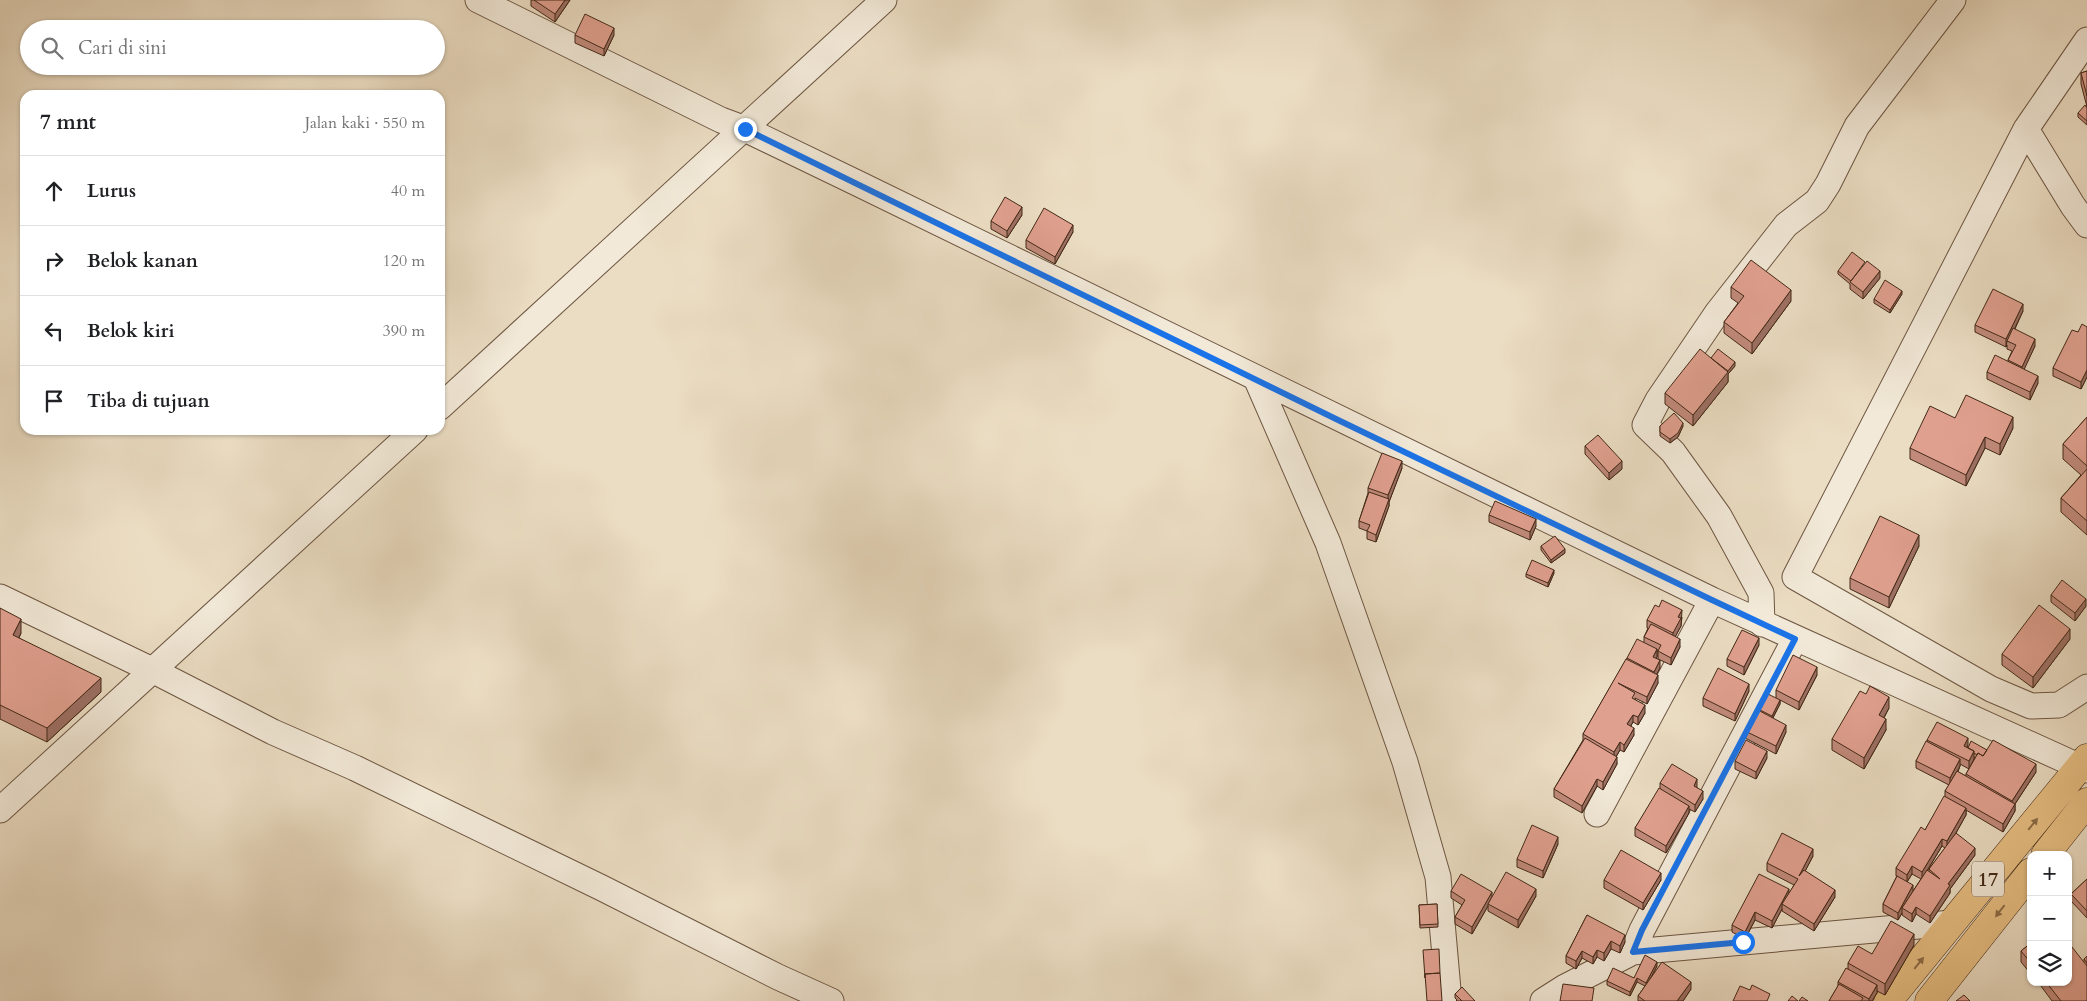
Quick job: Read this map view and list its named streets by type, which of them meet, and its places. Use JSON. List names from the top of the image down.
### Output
{
  "streets": {
    "highway": ["17"]
  },
  "page": {
    "search": "Cari di sini",
    "heading": ["7 mnt", "Jalan kaki · 550 m"],
    "list": [
      ["Lurus", "40 m"],
      ["Belok kanan", "120 m"],
      ["Belok kiri", "390 m"],
      "Tiba di tujuan"
    ],
    "map_buttons": ["+", "−"]
  }
}
